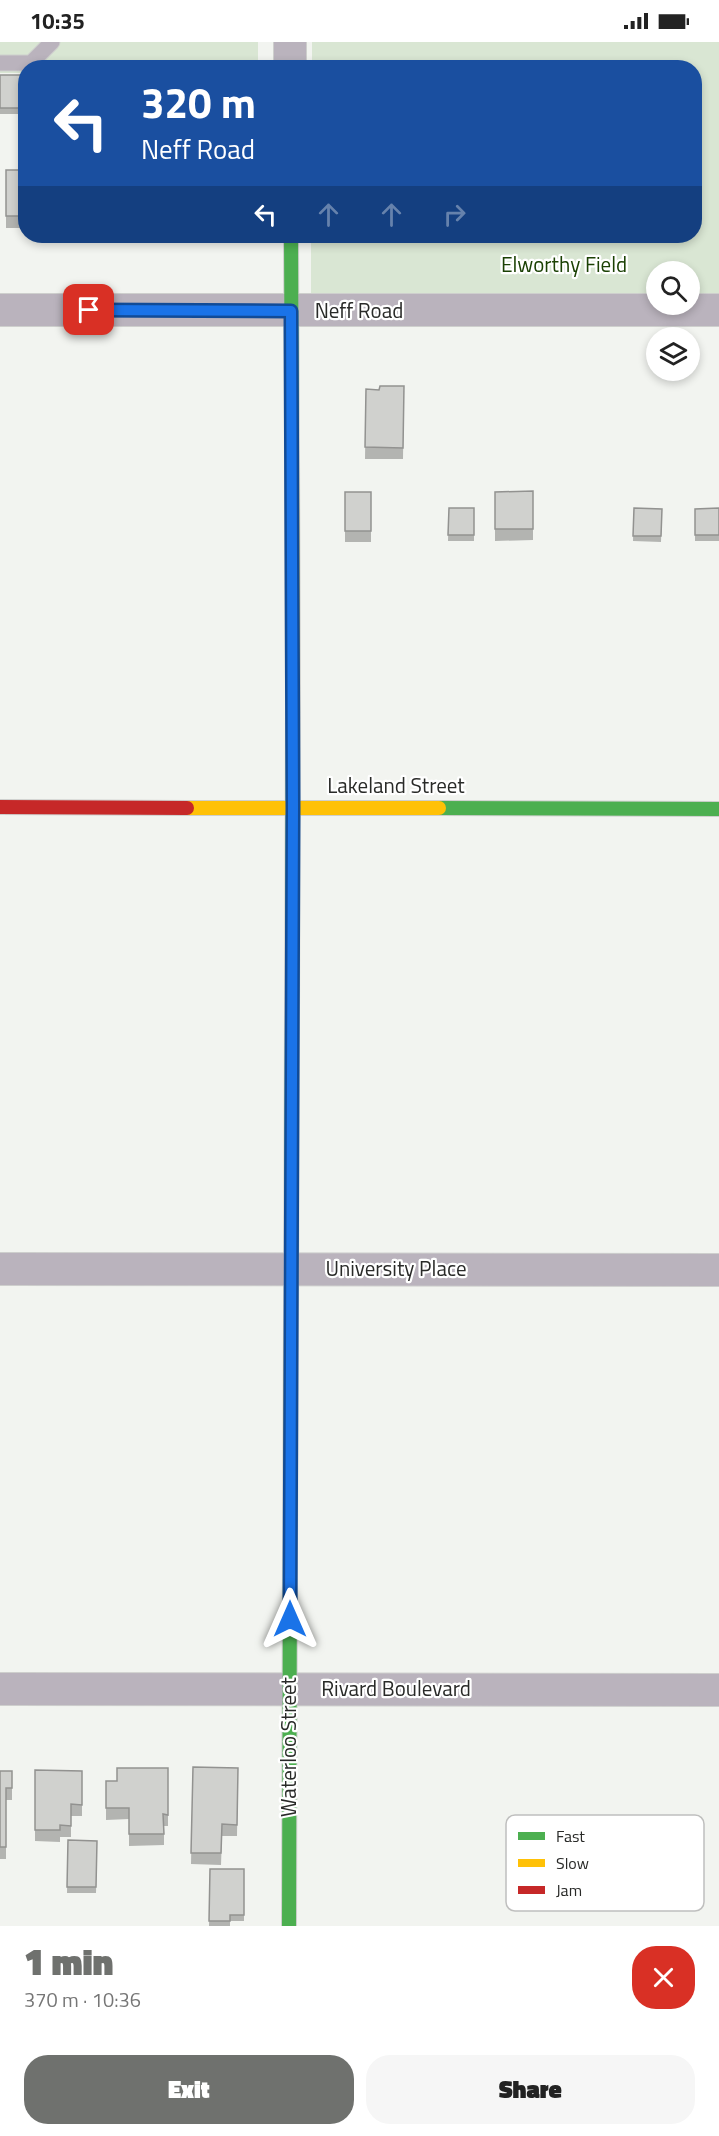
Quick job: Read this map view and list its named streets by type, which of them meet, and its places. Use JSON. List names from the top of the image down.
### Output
{
  "streets": {
    "street": [
      "Neff Road",
      "Lakeland Street",
      "University Place",
      "Rivard Boulevard",
      "Waterloo Street"
    ]
  },
  "crossings": [
    ["Neff Road", "Waterloo Street"],
    ["Lakeland Street", "Waterloo Street"],
    ["University Place", "Waterloo Street"],
    ["Rivard Boulevard", "Waterloo Street"]
  ],
  "parks": ["Elworthy Field"],
  "legend": ["Fast", "Slow", "Jam"],
  "page": {
    "status": "10:35",
    "turn": ["320 m", "Neff Road"],
    "heading": ["1 min", "370 m · 10:36"],
    "buttons": ["Exit", "Share"]
  }
}
